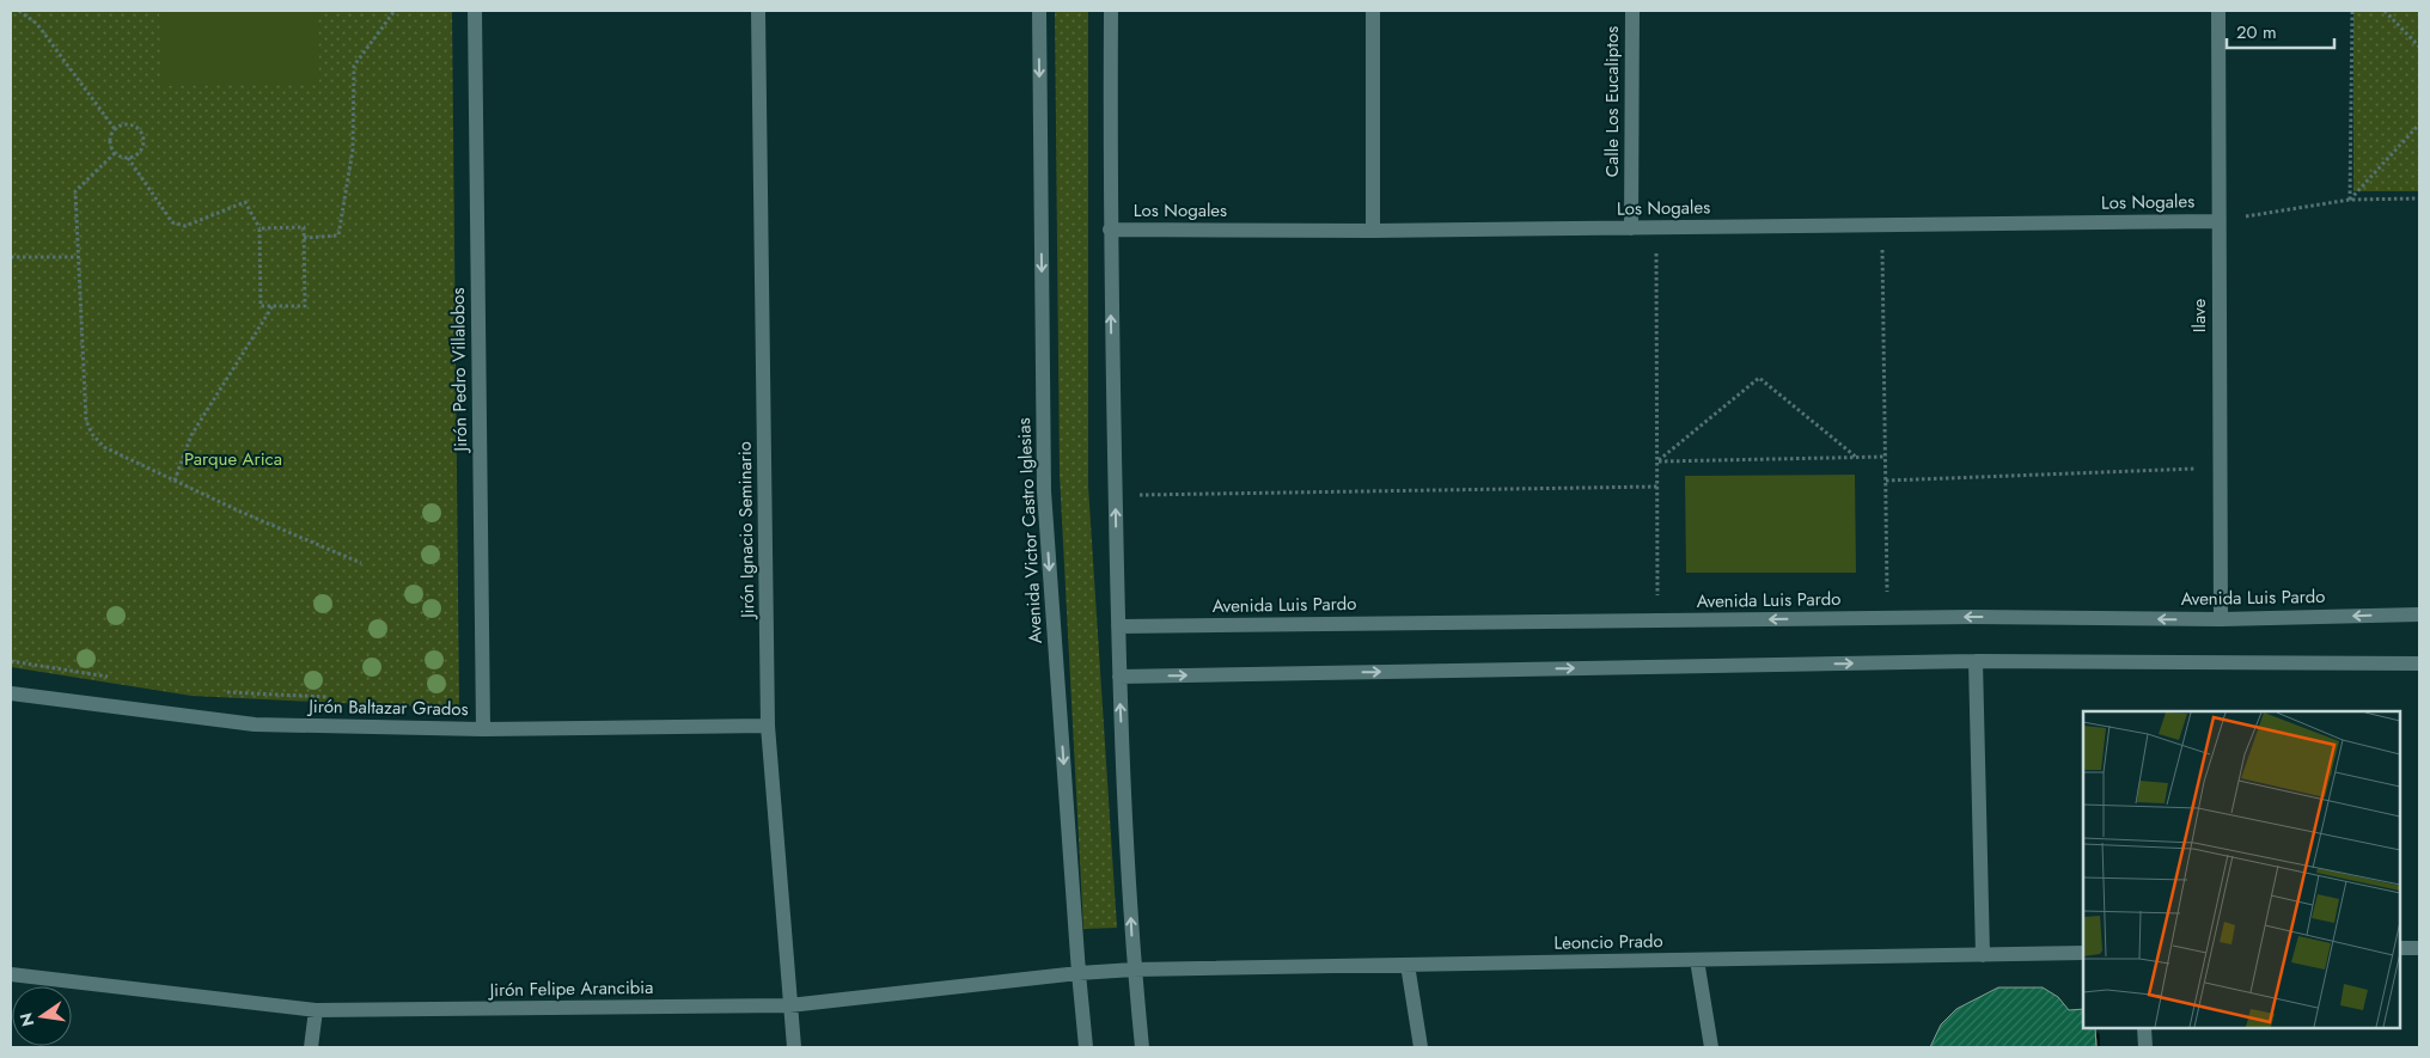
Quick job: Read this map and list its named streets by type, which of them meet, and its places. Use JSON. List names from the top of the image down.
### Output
{
  "streets": {
    "street": [
      "Calle Los Eucaliptos",
      "Los Nogales",
      "Ilave",
      "Jirón Pedro Villalobos",
      "Jirón Ignacio Seminario",
      "Avenida Victor Castro Iglesias",
      "Avenida Luis Pardo",
      "Jirón Baltazar Grados",
      "Leoncio Prado",
      "Jirón Felipe Arancibia"
    ]
  },
  "crossings": [
    ["Calle Los Eucaliptos", "Los Nogales"],
    ["Los Nogales", "Ilave"],
    ["Ilave", "Avenida Luis Pardo"],
    ["Jirón Pedro Villalobos", "Jirón Baltazar Grados"],
    ["Jirón Ignacio Seminario", "Jirón Baltazar Grados"],
    ["Jirón Ignacio Seminario", "Jirón Felipe Arancibia"],
    ["Avenida Victor Castro Iglesias", "Jirón Felipe Arancibia"],
    ["Leoncio Prado", "Jirón Felipe Arancibia"]
  ],
  "parks": ["Parque Arica"],
  "scale_bar": "20 m",
  "north": "left"
}
